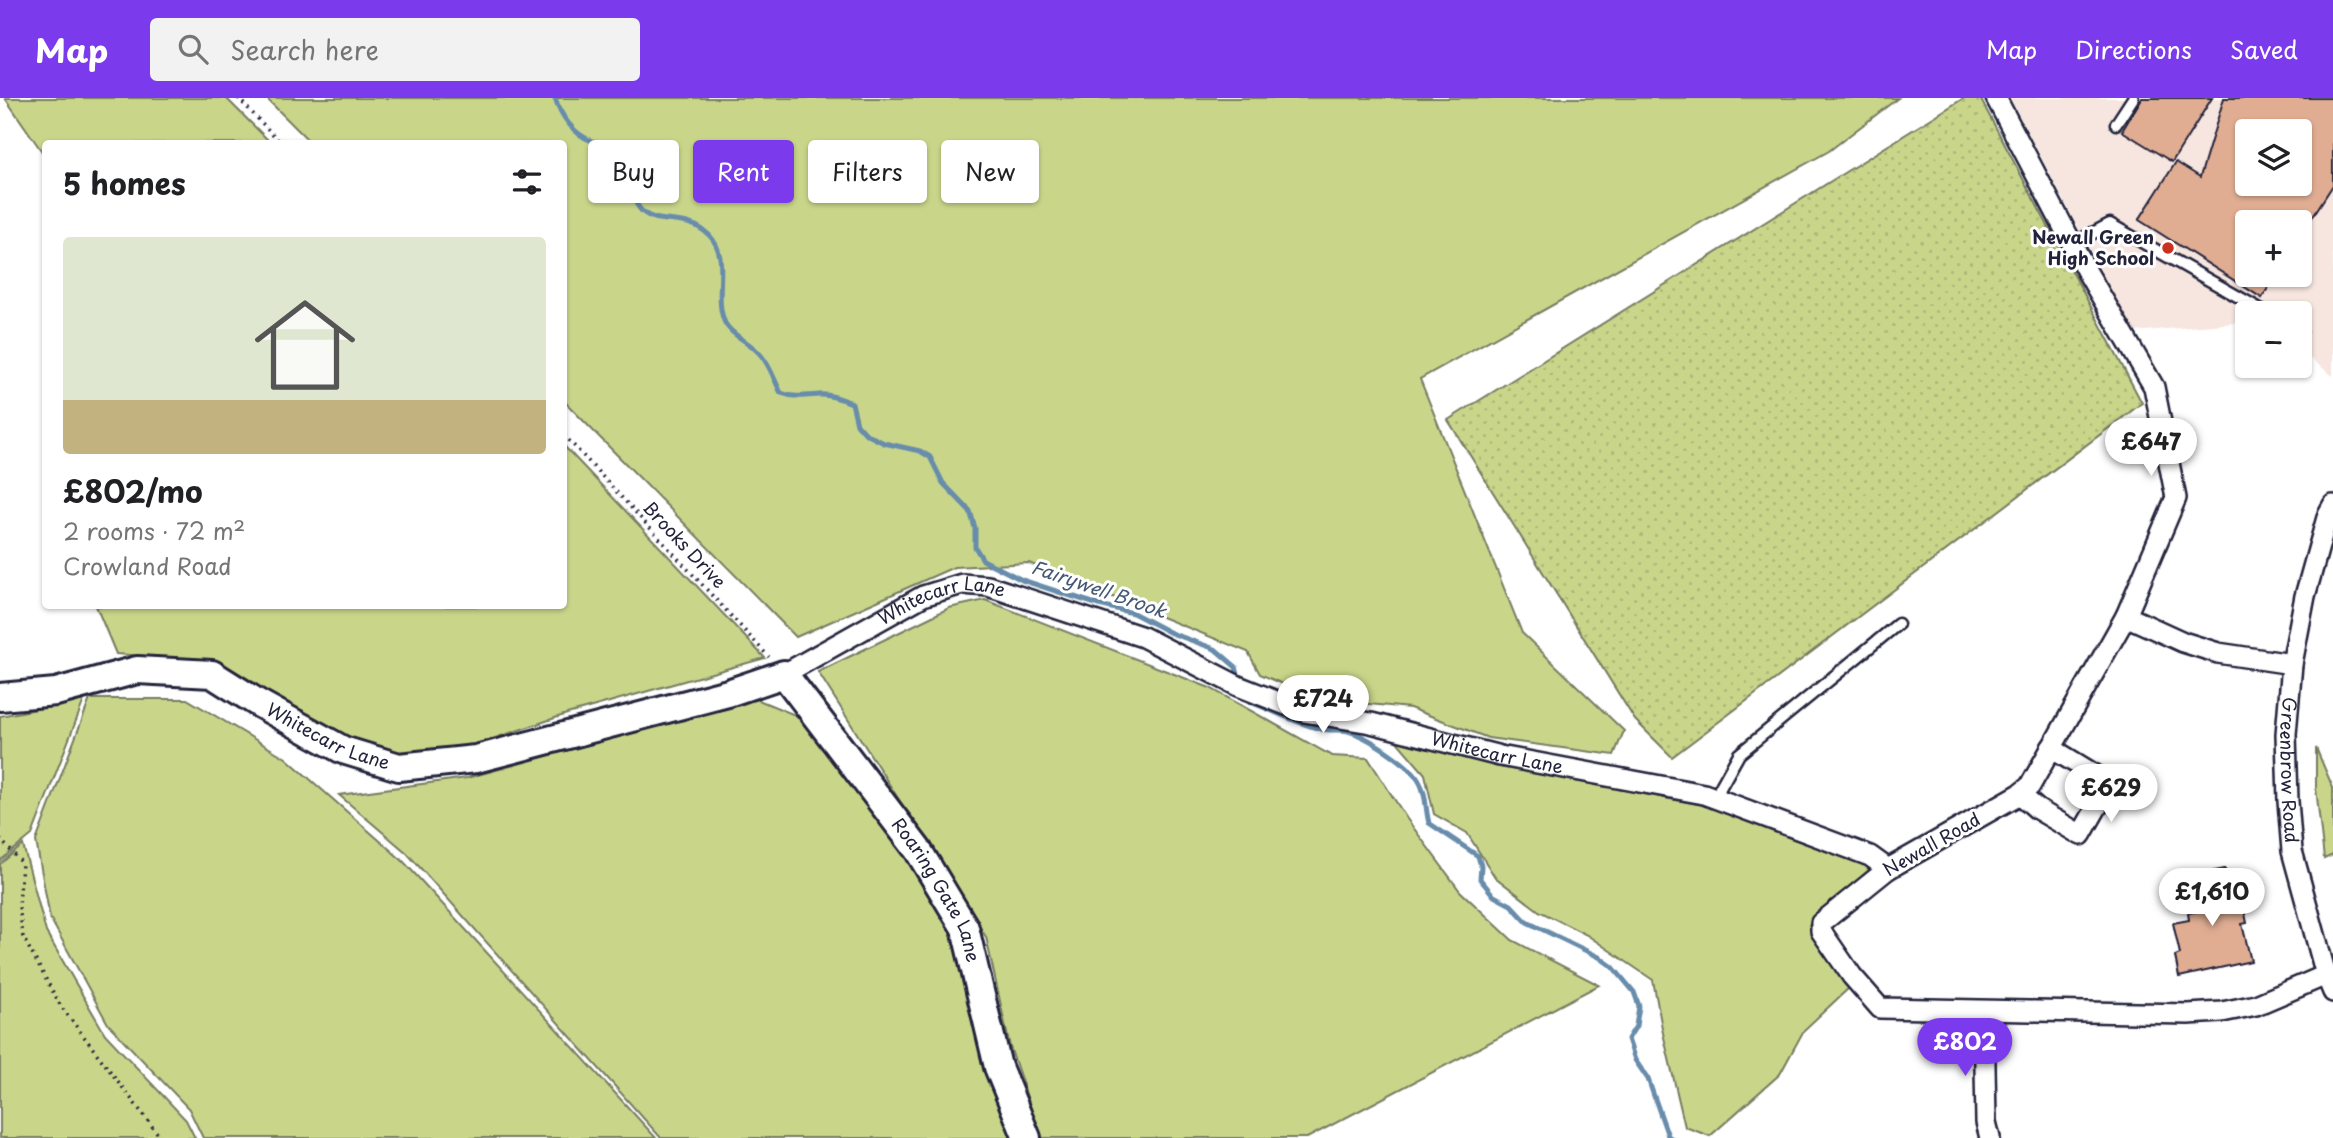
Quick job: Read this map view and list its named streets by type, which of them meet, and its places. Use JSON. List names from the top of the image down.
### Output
{
  "streets": {
    "street": [
      "Whitecarr Lane",
      "Greenbrow Road",
      "Newall Road",
      "Roaring Gate Lane"
    ],
    "path": ["Brooks Drive"]
  },
  "crossings": [
    ["Brooks Drive", "Whitecarr Lane"],
    ["Brooks Drive", "Roaring Gate Lane"],
    ["Whitecarr Lane", "Newall Road"],
    ["Whitecarr Lane", "Roaring Gate Lane"],
    ["Greenbrow Road", "Newall Road"]
  ],
  "water": ["Fairywell Brook"],
  "places": ["Newall Green High School"],
  "page": {
    "header": "Map",
    "search": "Search here",
    "nav": ["Map", "Directions", "Saved"],
    "map_buttons": ["+", "−"],
    "chip": [
      "Buy",
      "Rent",
      "Filters",
      "New"
    ],
    "heading": "5 homes",
    "list": [
      {
        "name": "£802/mo",
        "note": "2 rooms · 72 m² · Crowland Road"
      }
    ],
    "price": [
      "£647",
      "£724",
      "£629",
      "£1,610",
      "£802"
    ]
  }
}
